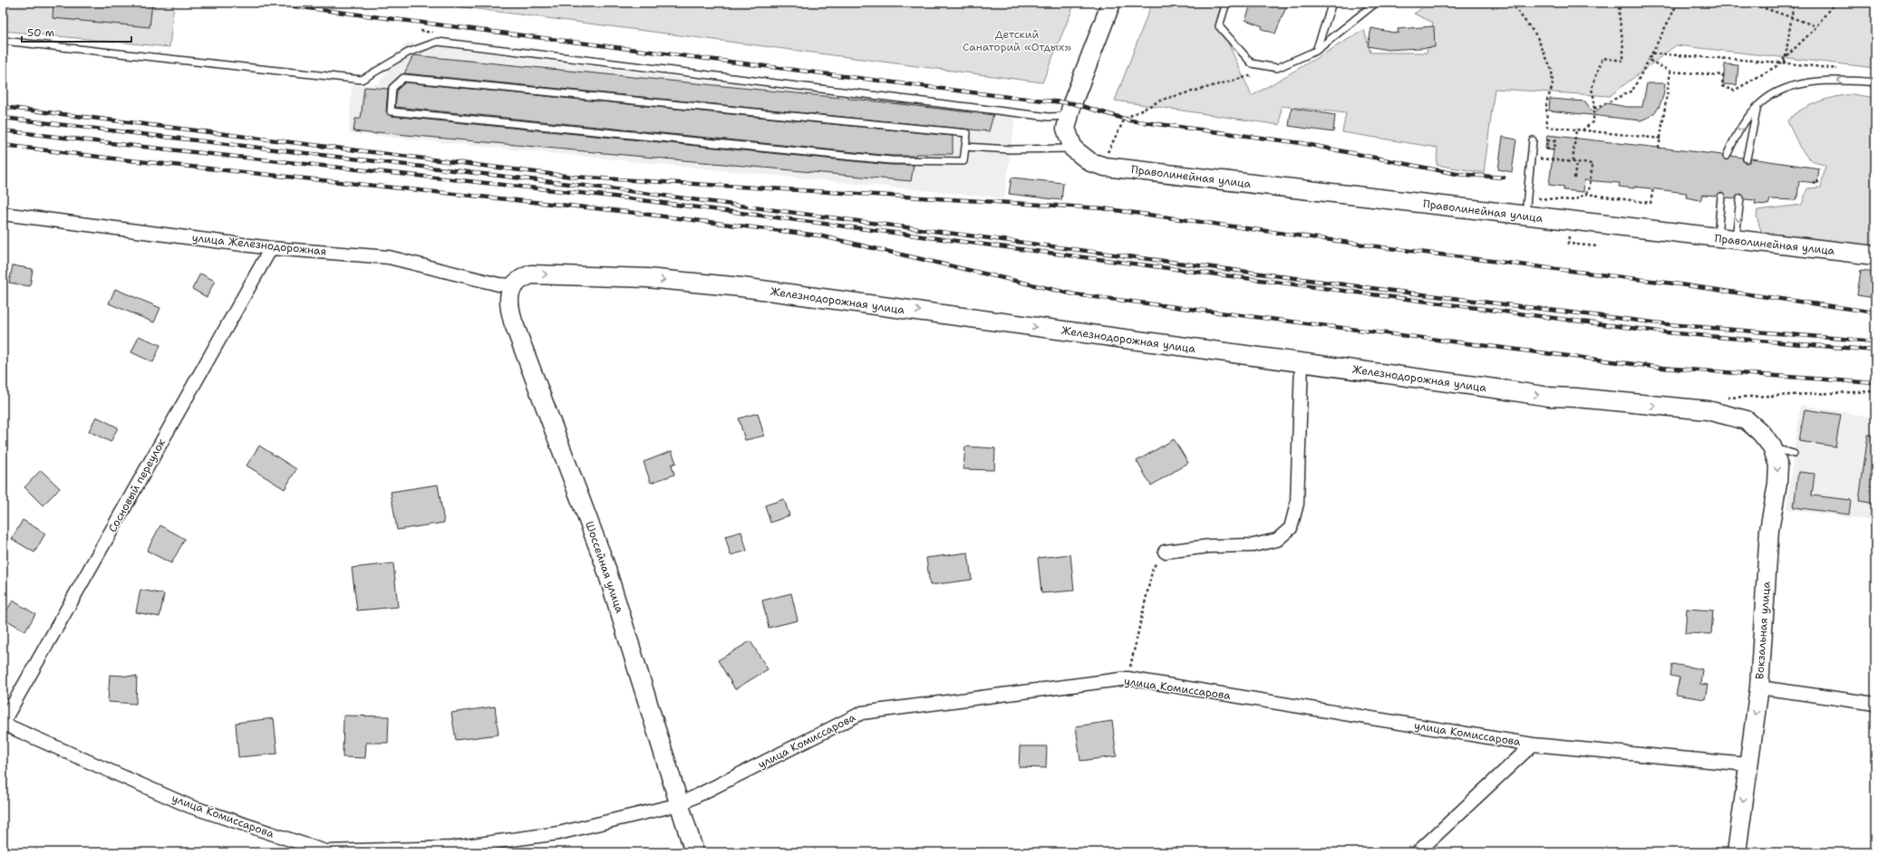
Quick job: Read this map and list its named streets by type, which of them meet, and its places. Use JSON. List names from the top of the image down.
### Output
{
  "streets": {
    "street": [
      "Праволинейная улица",
      "улица Железнодорожная",
      "Железнодорожная улица",
      "Сосновый переулок",
      "Шоссейная улица",
      "Вокзальная улица",
      "улица Комиссарова"
    ]
  },
  "crossings": [
    ["улица Железнодорожная", "Железнодорожная улица"],
    ["улица Железнодорожная", "Сосновый переулок"],
    ["улица Железнодорожная", "Шоссейная улица"],
    ["Железнодорожная улица", "Шоссейная улица"],
    ["Железнодорожная улица", "Вокзальная улица"],
    ["Сосновый переулок", "улица Комиссарова"],
    ["Шоссейная улица", "улица Комиссарова"],
    ["Вокзальная улица", "улица Комиссарова"]
  ],
  "one_way": ["Железнодорожная улица", "Вокзальная улица"],
  "parks": ["Детский Санаторий «Отдых»"],
  "scale_bar": "50 m"
}
